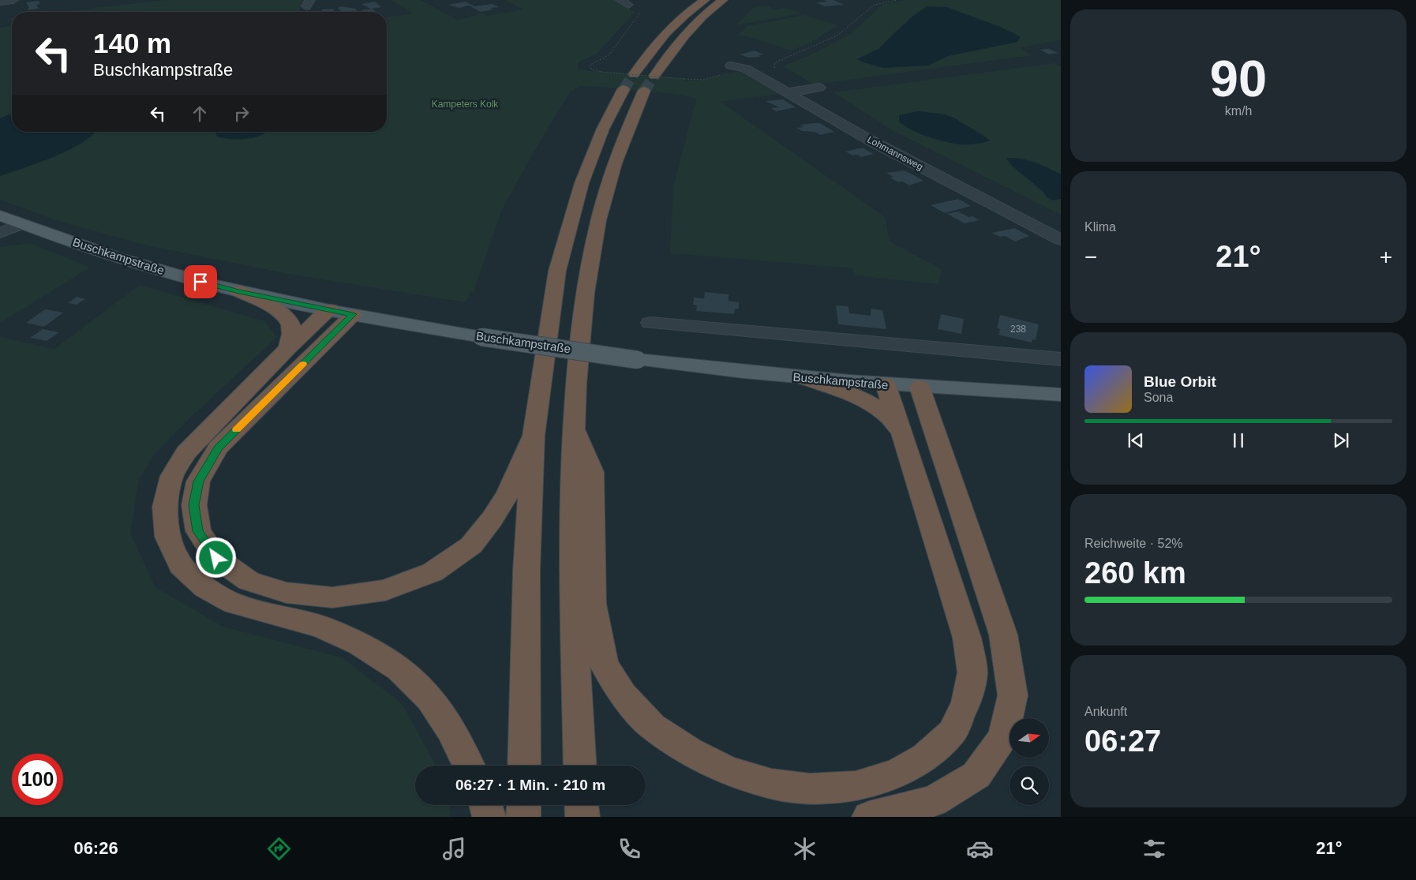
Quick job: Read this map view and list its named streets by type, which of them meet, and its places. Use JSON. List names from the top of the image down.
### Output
{
  "streets": {
    "main road": ["Buschkampstraße"],
    "street": ["Lohmannsweg"]
  },
  "parks": ["Kampeters Kolk"],
  "house_numbers": ["238"],
  "north": "right",
  "page": {
    "tile": [
      ["90", "km/h"],
      "Klima",
      ["Reichweite · 52%", "260 km"],
      ["Ankunft", "06:27"]
    ],
    "turn": ["140 m", "Buschkampstraße"],
    "heat": ["−", "21°", "+"],
    "song": ["Blue Orbit", "Sona"],
    "limit": "100",
    "trip": "06:27 · 1 Min. · 210 m",
    "tabs": ["06:26", "21°"]
  }
}
